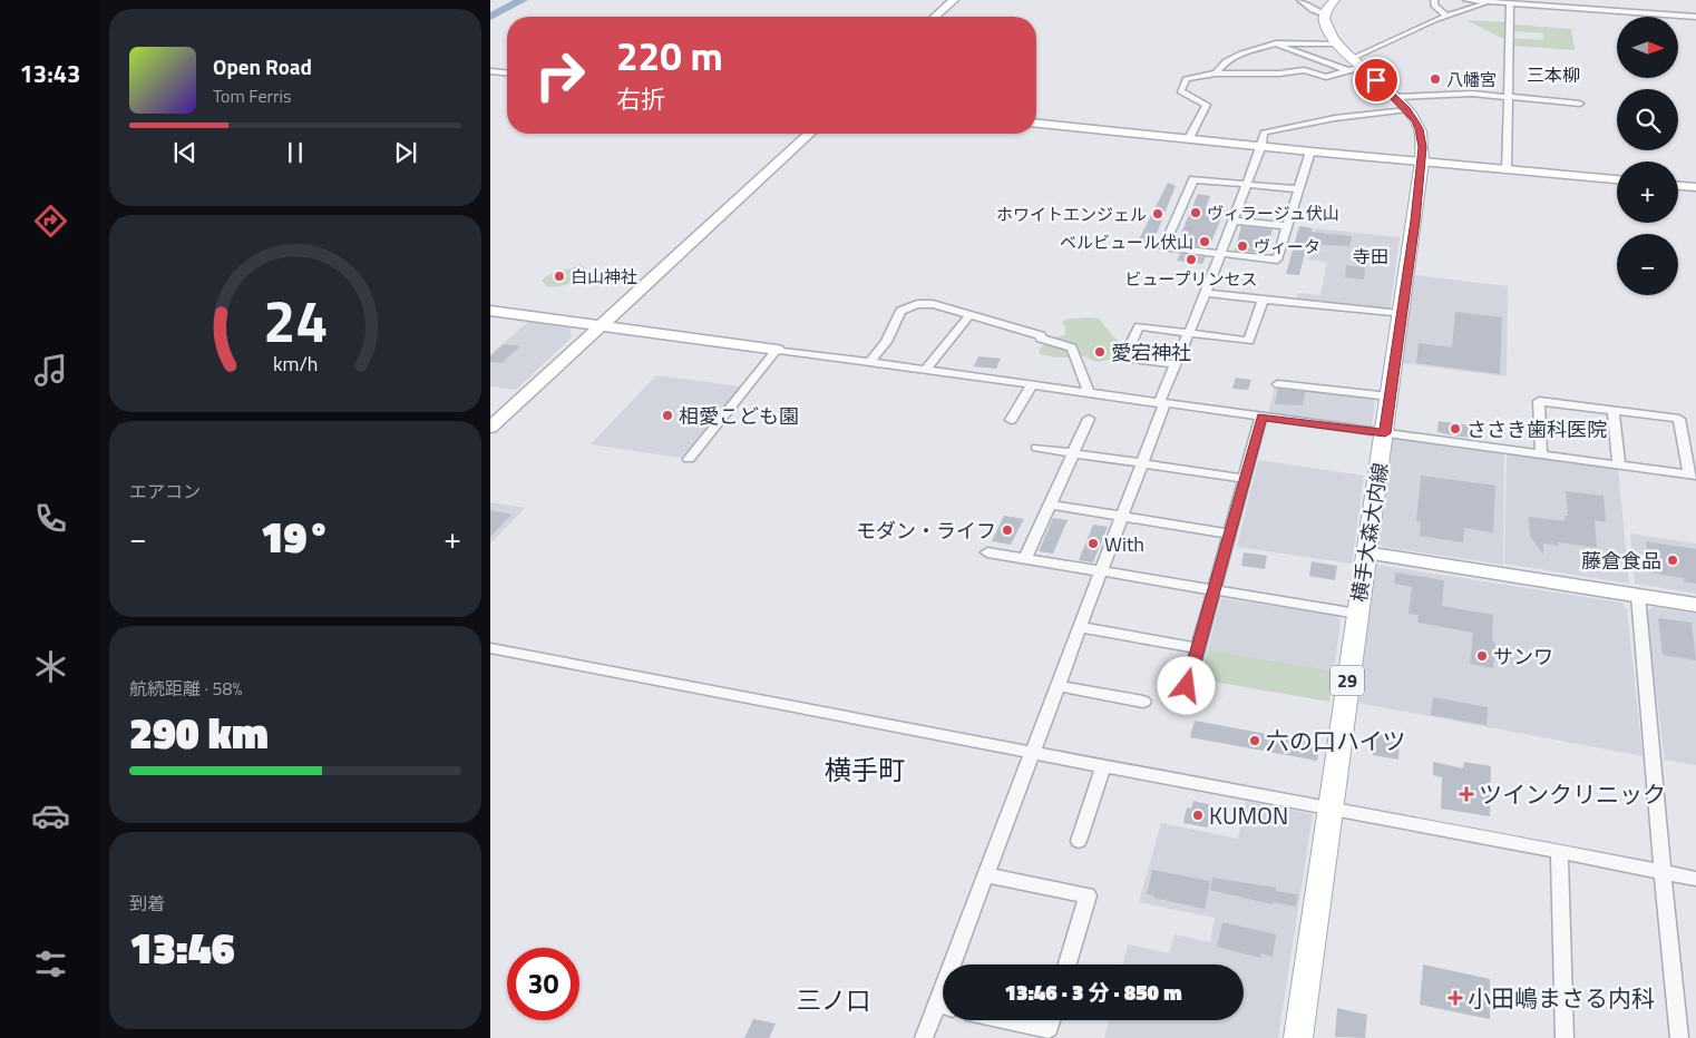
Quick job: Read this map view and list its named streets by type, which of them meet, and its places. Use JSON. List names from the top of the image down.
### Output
{
  "streets": {
    "main road": ["横手大森大内線", "29"]
  },
  "districts": [
    "三本柳",
    "寺田",
    "横手町",
    "三ノ口"
  ],
  "places": {
    "other": [
      "八幡宮",
      "ヴィラージュ伏山",
      "ホワイトエンジェル",
      "ベルビュール伏山",
      "ヴィータ",
      "ビュープリンセス",
      "白山神社",
      "愛宕神社",
      "相愛こども園",
      "ささき歯科医院",
      "モダン・ライフ",
      "With",
      "藤倉食品",
      "サンワ",
      "六の口ハイツ",
      "KUMON"
    ],
    "health": ["ツインクリニック", "小田嶋まさる内科"]
  },
  "north": "right",
  "page": {
    "tabs": "13:43",
    "map_buttons": ["+", "−"],
    "turn": ["220 m", "右折"],
    "song": ["Open Road", "Tom Ferris"],
    "tile": [
      "エアコン",
      ["航続距離 · 58%", "290 km"],
      ["到着", "13:46"]
    ],
    "heat": ["−", "19°", "+"],
    "limit": "30",
    "trip": "13:46 · 3 分 · 850 m",
    "gauge": ["24", "km/h"]
  }
}
